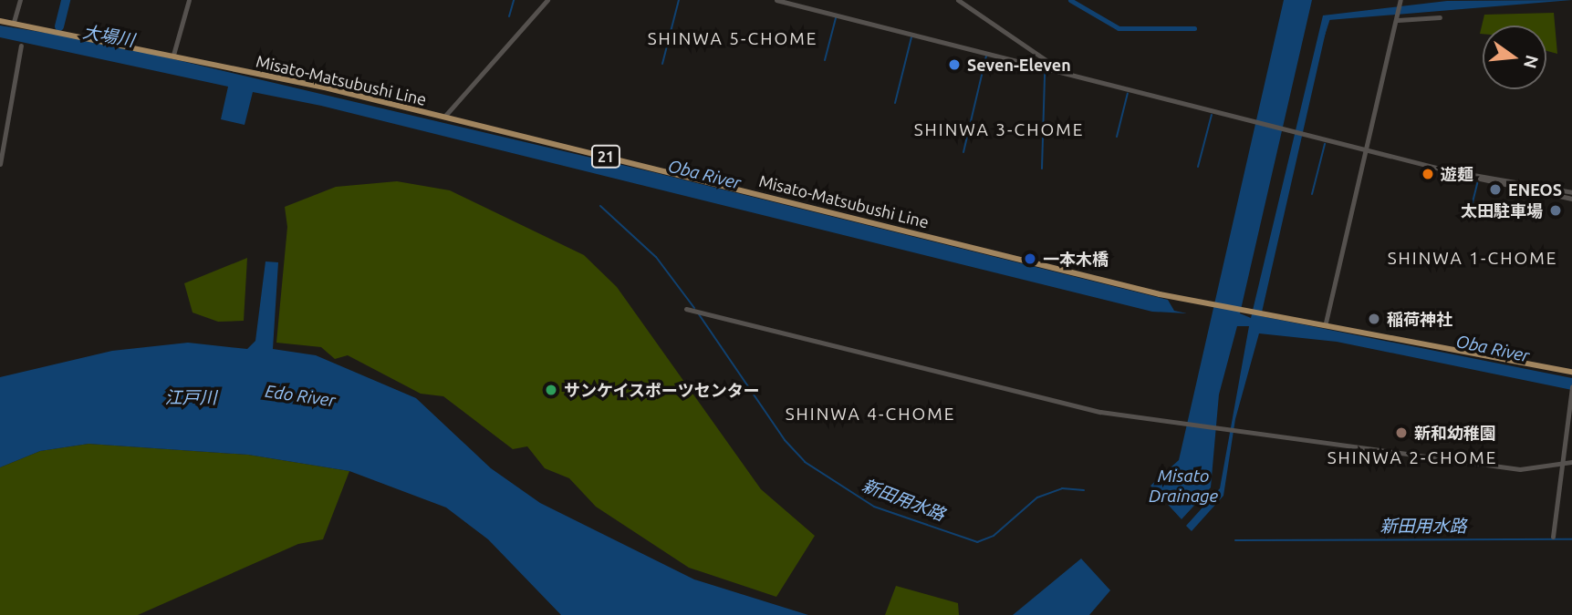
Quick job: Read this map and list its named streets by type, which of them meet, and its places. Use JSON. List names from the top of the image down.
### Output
{
  "streets": {
    "main road": ["Misato-Matsubushi Line", "21"]
  },
  "districts": [
    "SHINWA 5-CHOME",
    "SHINWA 3-CHOME",
    "SHINWA 1-CHOME",
    "SHINWA 4-CHOME",
    "SHINWA 2-CHOME"
  ],
  "water": [
    "大場川",
    "Oba River",
    "Edo River",
    "江戸川",
    "Misato Drainage",
    "新田用水路"
  ],
  "places": [
    "Seven-Eleven",
    "遊麺",
    "ENEOS",
    "太田駐車場",
    "一本木橋",
    "稲荷神社",
    "サンケイスポーツセンター",
    "新和幼稚園"
  ],
  "north": "right"
}
